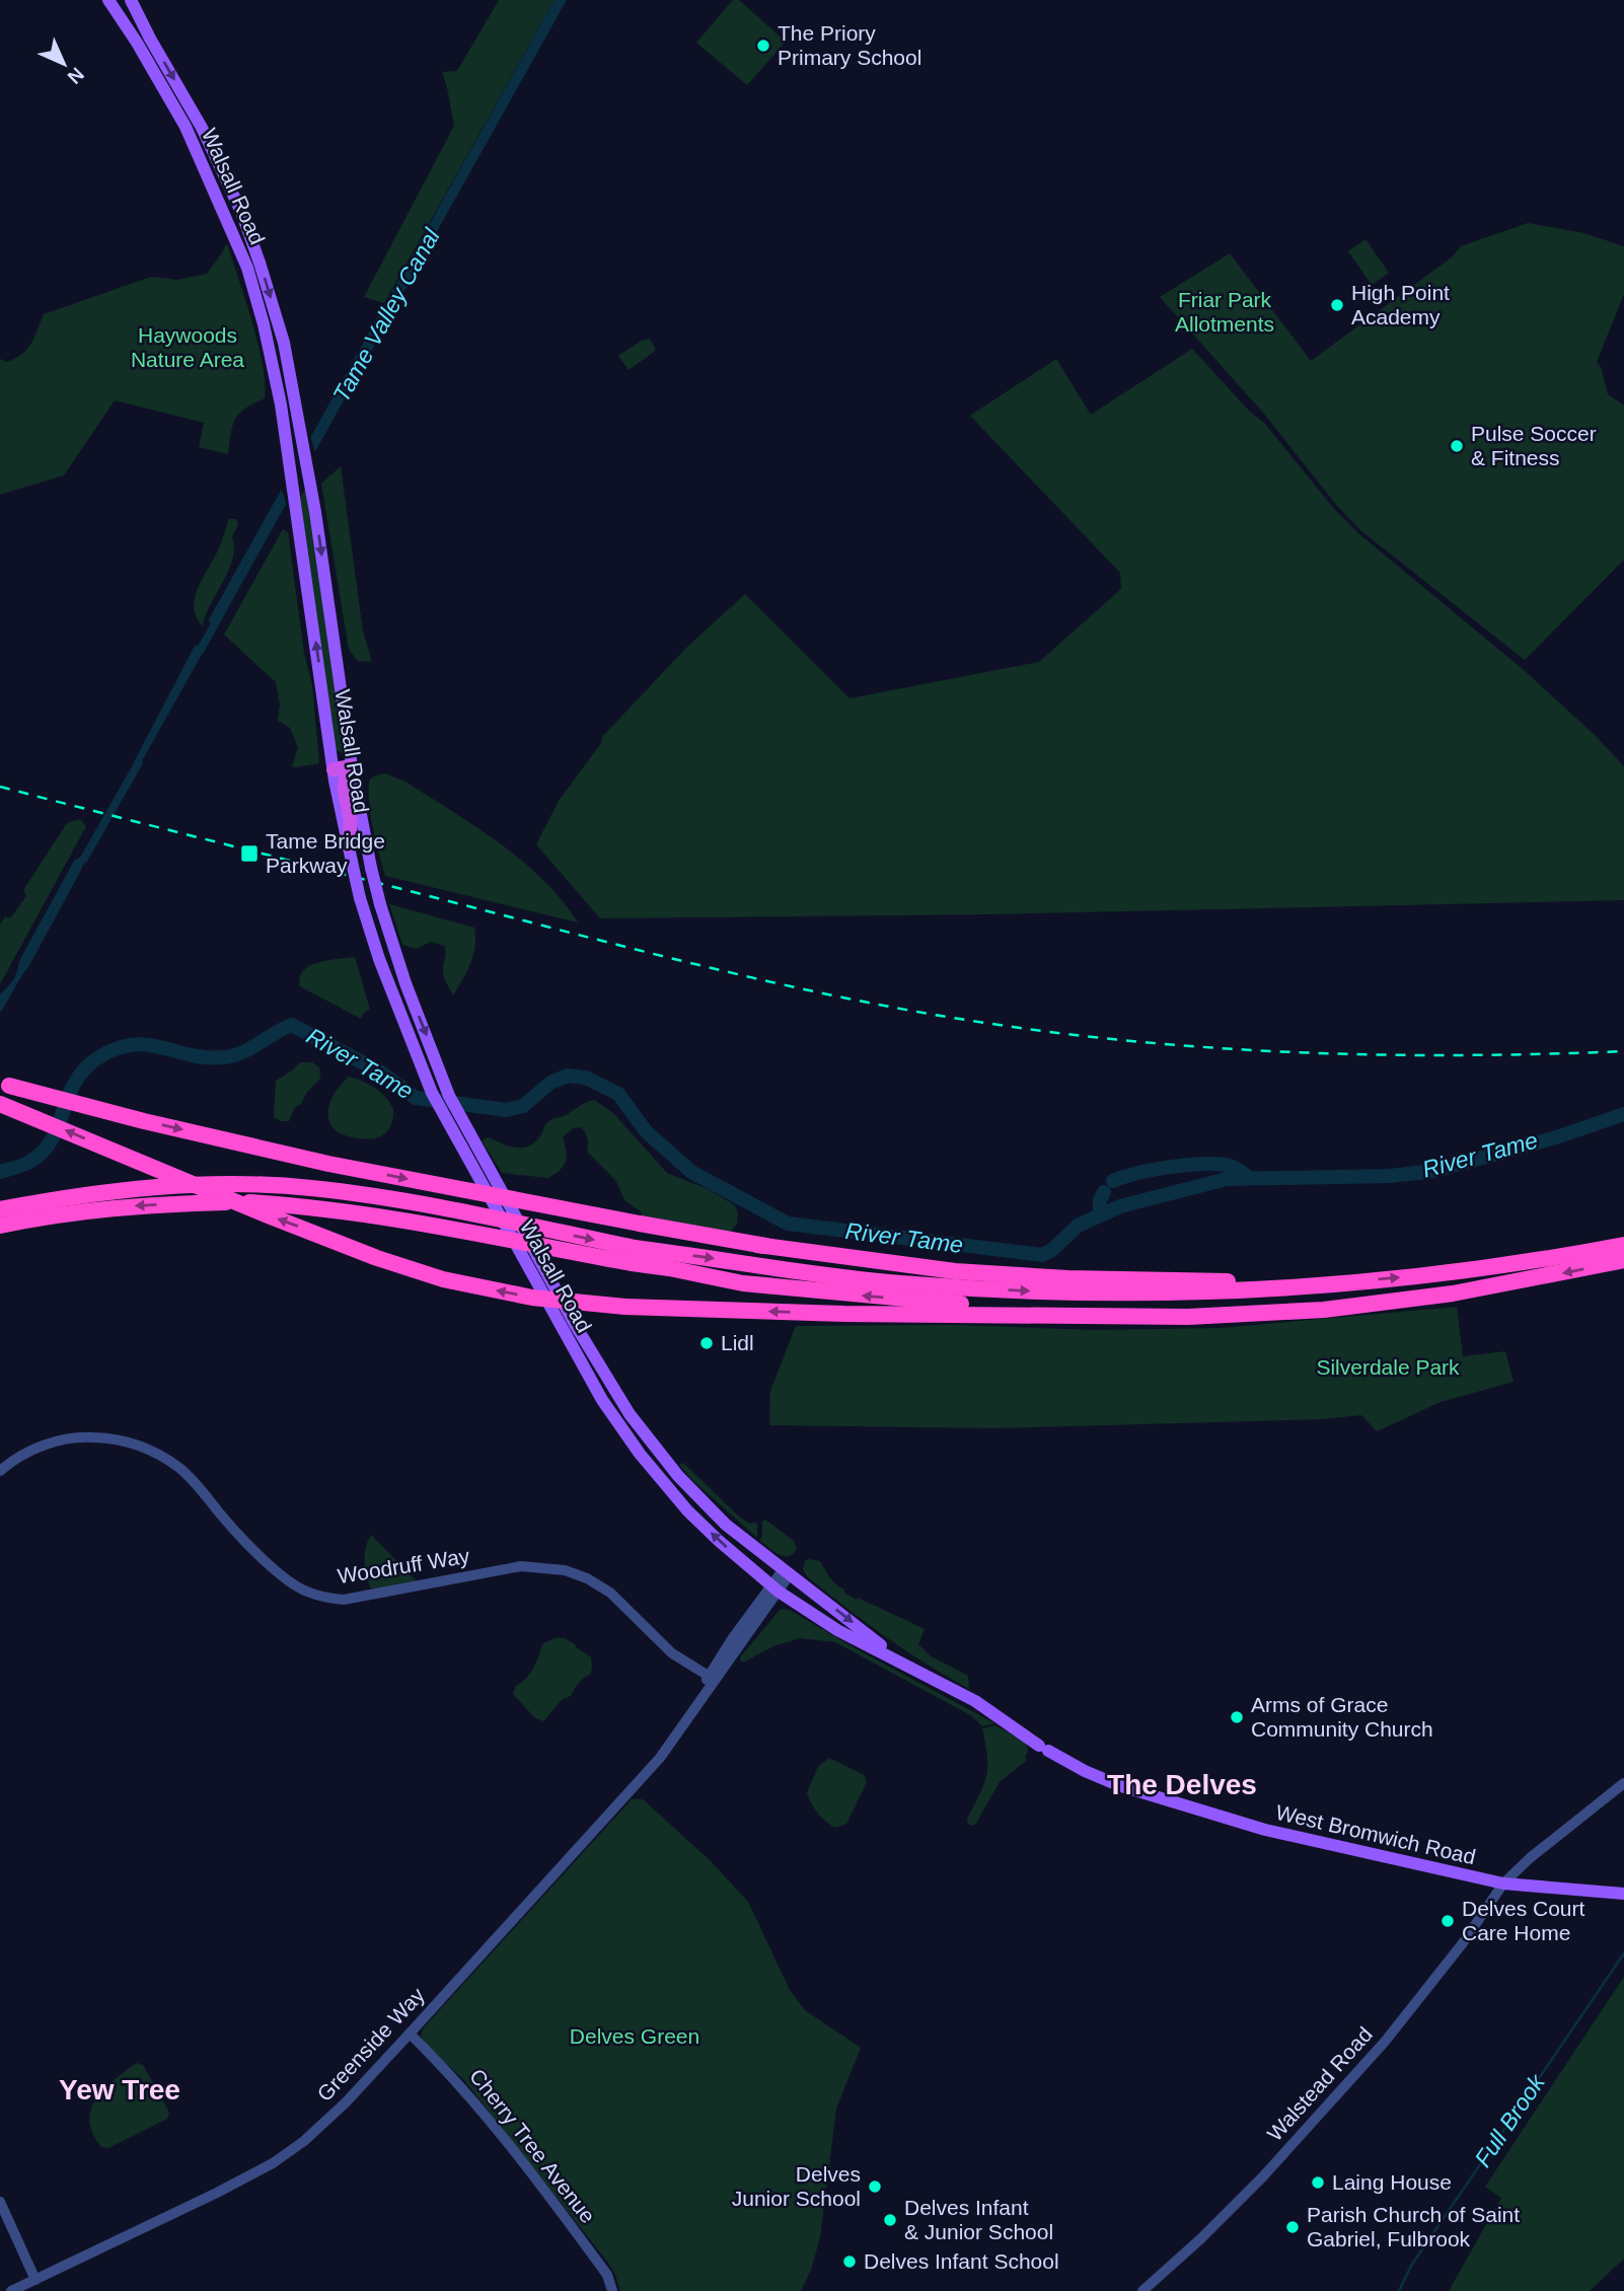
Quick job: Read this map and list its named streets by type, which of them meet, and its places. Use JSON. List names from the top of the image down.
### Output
{
  "streets": {
    "main road": ["Walsall Road", "West Bromwich Road"],
    "street": [
      "Woodruff Way",
      "Greenside Way",
      "Walstead Road",
      "Cherry Tree Avenue"
    ]
  },
  "crossings": [
    ["Walsall Road", "West Bromwich Road"],
    ["Walsall Road", "Greenside Way"],
    ["Woodruff Way", "Greenside Way"],
    ["West Bromwich Road", "Greenside Way"],
    ["West Bromwich Road", "Walstead Road"],
    ["Greenside Way", "Cherry Tree Avenue"]
  ],
  "districts": ["The Delves", "Yew Tree"],
  "water": ["Tame Valley Canal", "River Tame", "Full Brook"],
  "parks": [
    "Friar Park Allotments",
    "Haywoods Nature Area",
    "Silverdale Park",
    "Delves Green"
  ],
  "places": {
    "other": [
      "The Priory Primary School",
      "High Point Academy",
      "Pulse Soccer & Fitness",
      "Lidl",
      "Arms of Grace Community Church",
      "Delves Court Care Home",
      "Laing House",
      "Delves Junior School",
      "Delves Infant & Junior School",
      "Parish Church of Saint Gabriel, Fulbrook",
      "Delves Infant School"
    ],
    "transit": ["Tame Bridge Parkway"]
  },
  "north": "bottom right"
}
